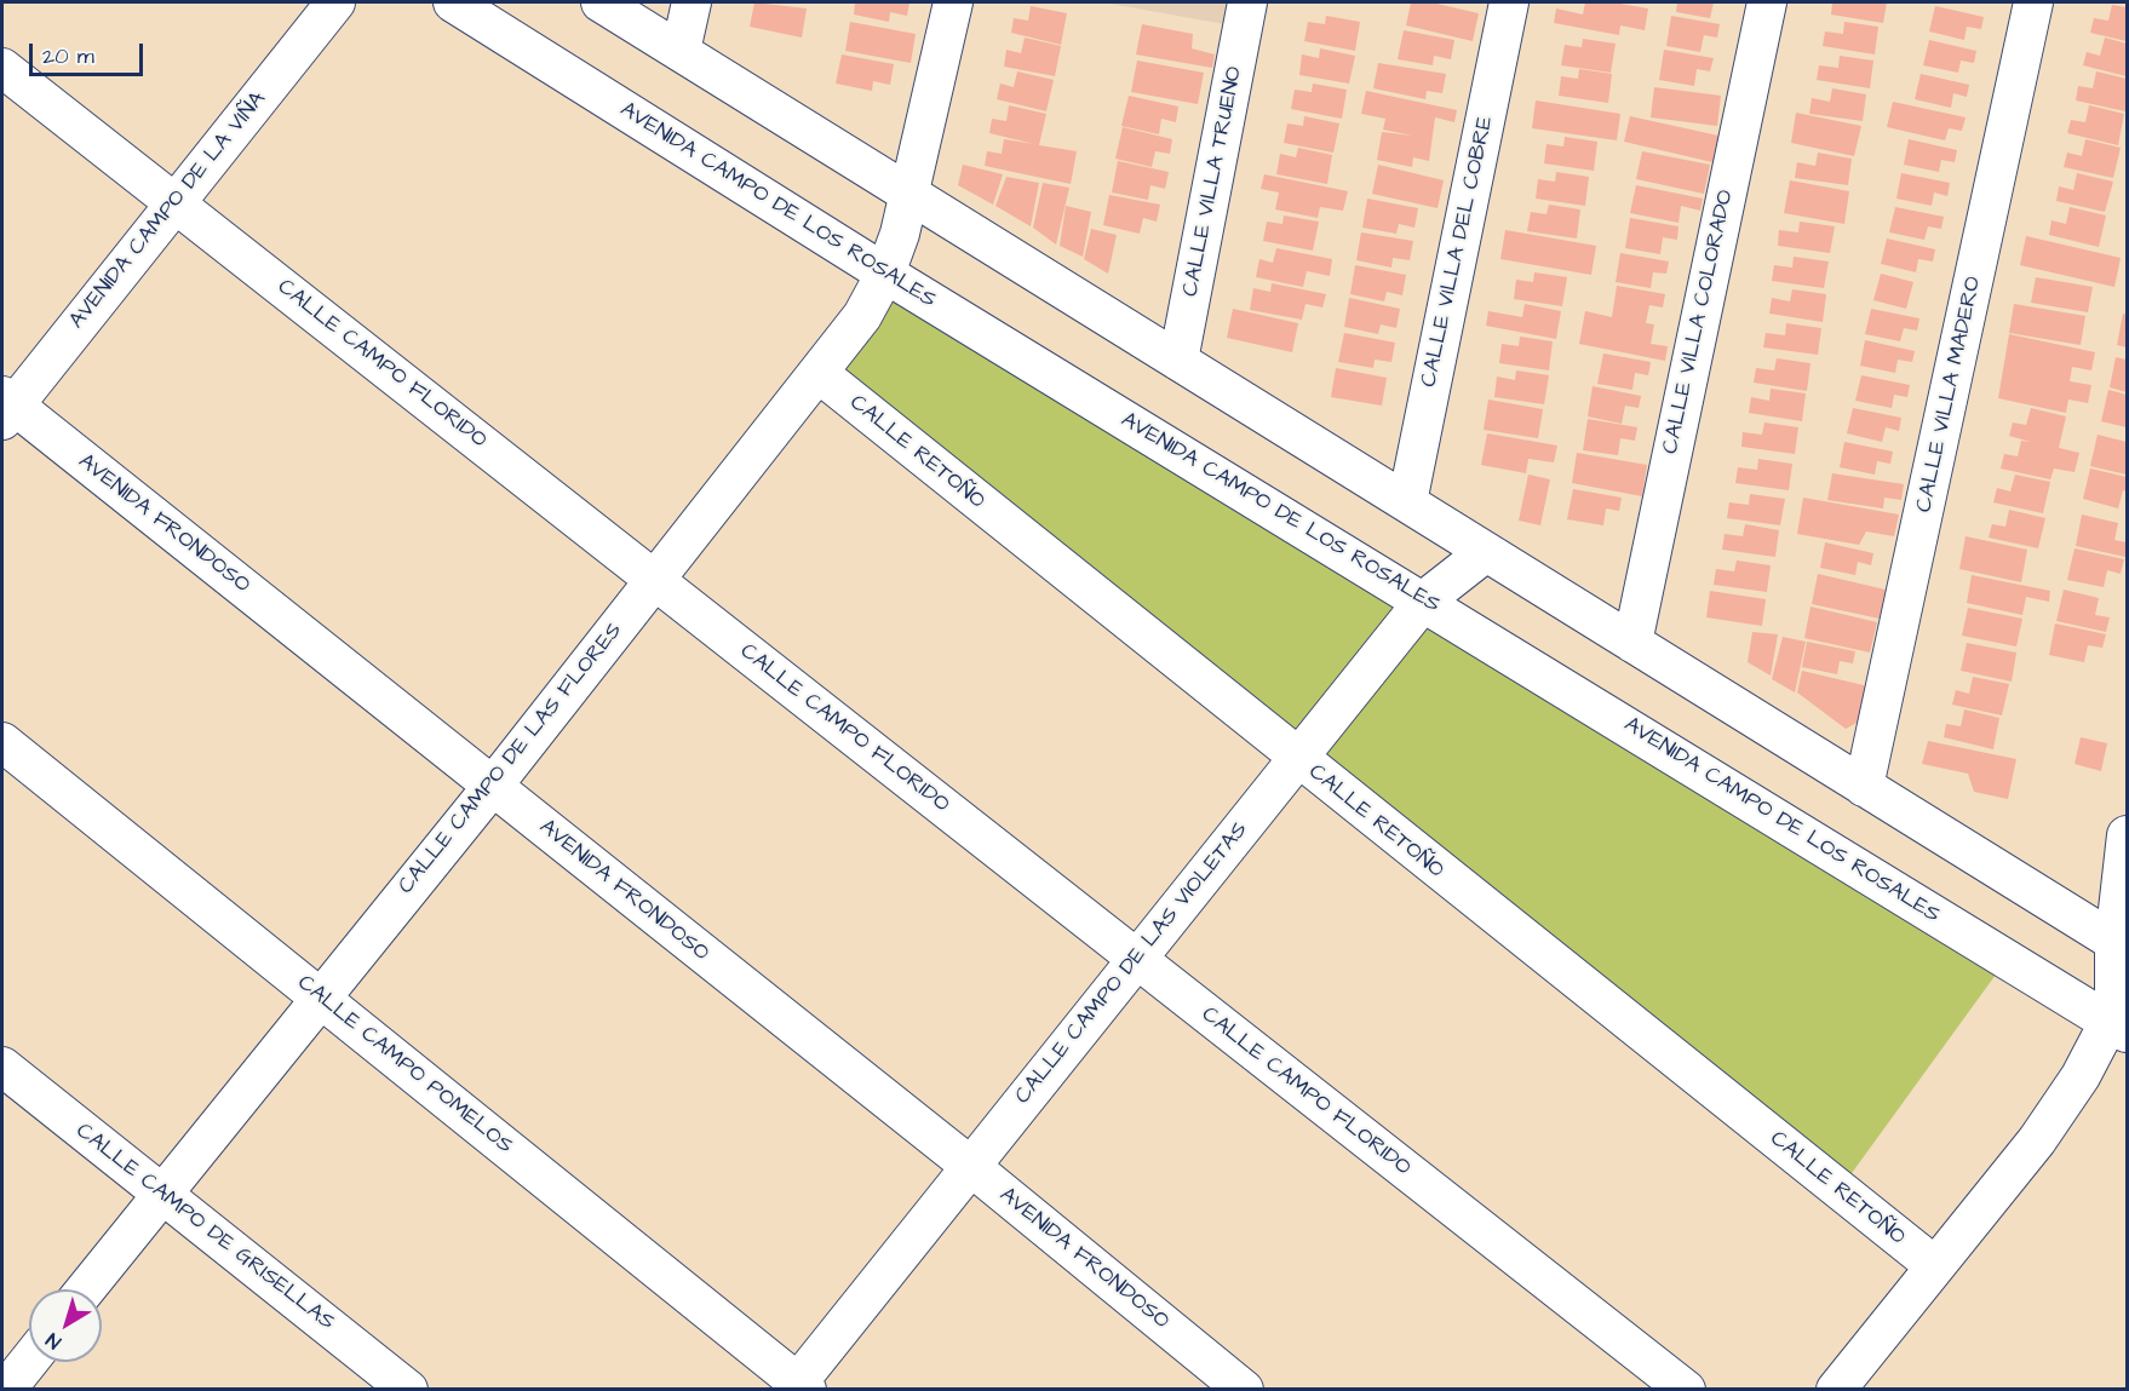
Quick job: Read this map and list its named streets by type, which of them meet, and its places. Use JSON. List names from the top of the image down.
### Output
{
  "streets": {
    "street": [
      "CALLE VILLA TRUENO",
      "AVENIDA CAMPO DE LOS ROSALES",
      "AVENIDA CAMPO DE LA VIÑA",
      "CALLE VILLA DEL COBRE",
      "CALLE VILLA COLORADO",
      "CALLE CAMPO FLORIDO",
      "CALLE VILLA MADERO",
      "CALLE RETOÑO",
      "AVENIDA FRONDOSO",
      "CALLE CAMPO DE LAS FLORES",
      "CALLE CAMPO DE LAS VIOLETAS",
      "CALLE CAMPO POMELOS",
      "CALLE CAMPO DE GRISELLAS"
    ]
  },
  "crossings": [
    ["AVENIDA CAMPO DE LOS ROSALES", "CALLE CAMPO DE LAS FLORES"],
    ["AVENIDA CAMPO DE LOS ROSALES", "CALLE CAMPO DE LAS VIOLETAS"],
    ["AVENIDA CAMPO DE LA VIÑA", "CALLE CAMPO FLORIDO"],
    ["AVENIDA CAMPO DE LA VIÑA", "AVENIDA FRONDOSO"],
    ["CALLE CAMPO FLORIDO", "CALLE CAMPO DE LAS FLORES"],
    ["CALLE CAMPO FLORIDO", "CALLE CAMPO DE LAS VIOLETAS"],
    ["CALLE RETOÑO", "CALLE CAMPO DE LAS FLORES"],
    ["CALLE RETOÑO", "CALLE CAMPO DE LAS VIOLETAS"],
    ["AVENIDA FRONDOSO", "CALLE CAMPO DE LAS FLORES"],
    ["AVENIDA FRONDOSO", "CALLE CAMPO DE LAS VIOLETAS"],
    ["CALLE CAMPO DE LAS FLORES", "CALLE CAMPO POMELOS"],
    ["CALLE CAMPO DE LAS FLORES", "CALLE CAMPO DE GRISELLAS"],
    ["CALLE CAMPO DE LAS VIOLETAS", "CALLE CAMPO POMELOS"]
  ],
  "scale_bar": "20 m",
  "north": "bottom left"
}
